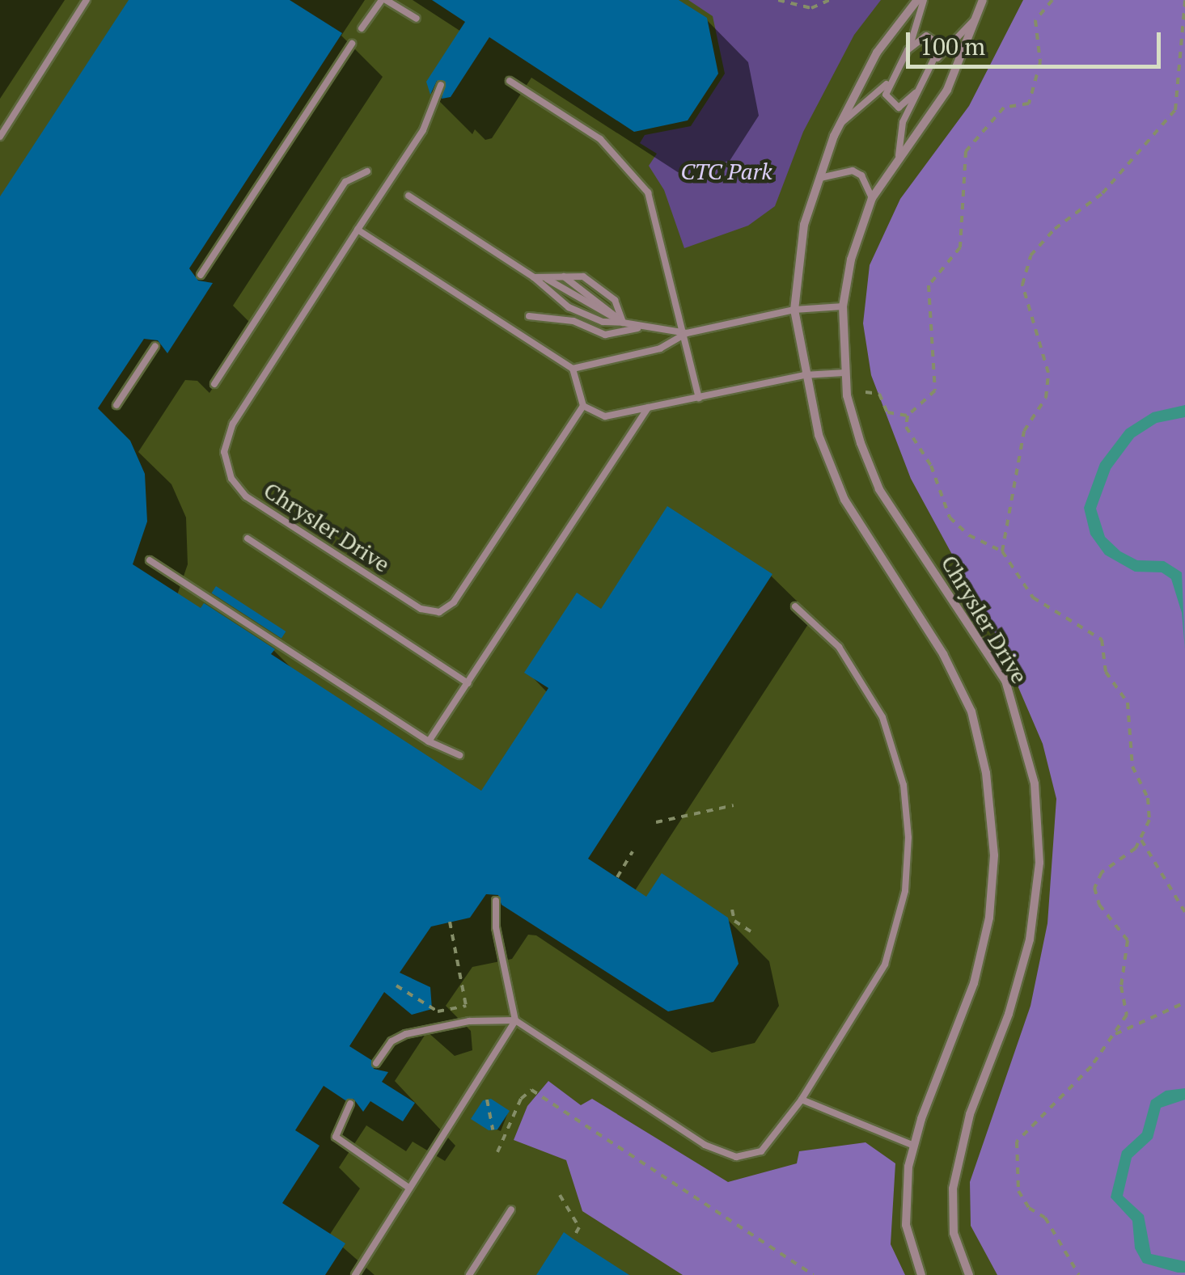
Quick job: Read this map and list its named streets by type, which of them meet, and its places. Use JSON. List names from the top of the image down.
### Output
{
  "streets": {
    "street": ["Chrysler Drive"]
  },
  "parks": ["CTC Park"],
  "scale_bar": "100 m"
}
